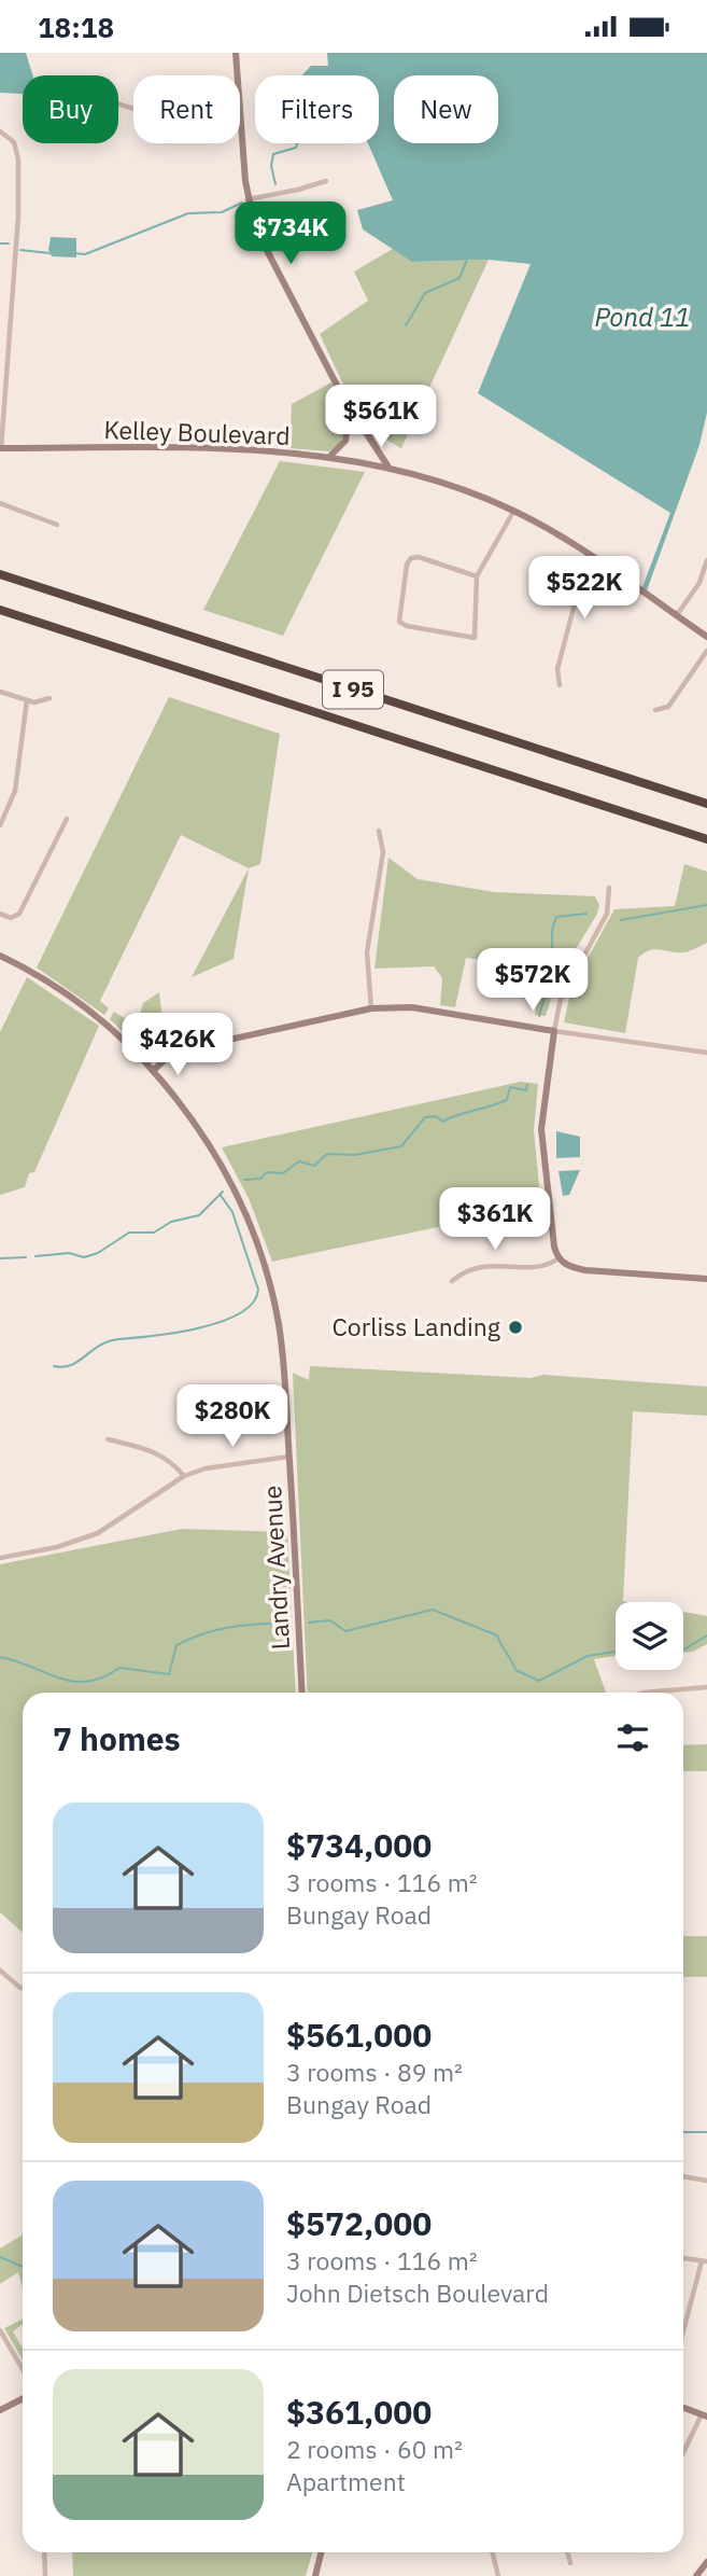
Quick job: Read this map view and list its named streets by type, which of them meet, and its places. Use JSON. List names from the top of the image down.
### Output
{
  "streets": {
    "highway": ["I 95"],
    "street": ["Kelley Boulevard", "Landry Avenue"]
  },
  "water": ["Pond 11"],
  "places": ["Corliss Landing"],
  "page": {
    "status": "18:18",
    "chip": [
      "Buy",
      "Rent",
      "Filters",
      "New"
    ],
    "price": [
      "$734K",
      "$561K",
      "$522K",
      "$572K",
      "$426K",
      "$361K",
      "$280K"
    ],
    "heading": "7 homes",
    "list": [
      {
        "name": "$734,000",
        "note": "3 rooms · 116 m² · Bungay Road"
      },
      {
        "name": "$561,000",
        "note": "3 rooms · 89 m² · Bungay Road"
      },
      {
        "name": "$572,000",
        "note": "3 rooms · 116 m² · John Dietsch Boulevard"
      },
      {
        "name": "$361,000",
        "note": "2 rooms · 60 m² · Apartment"
      }
    ]
  }
}
